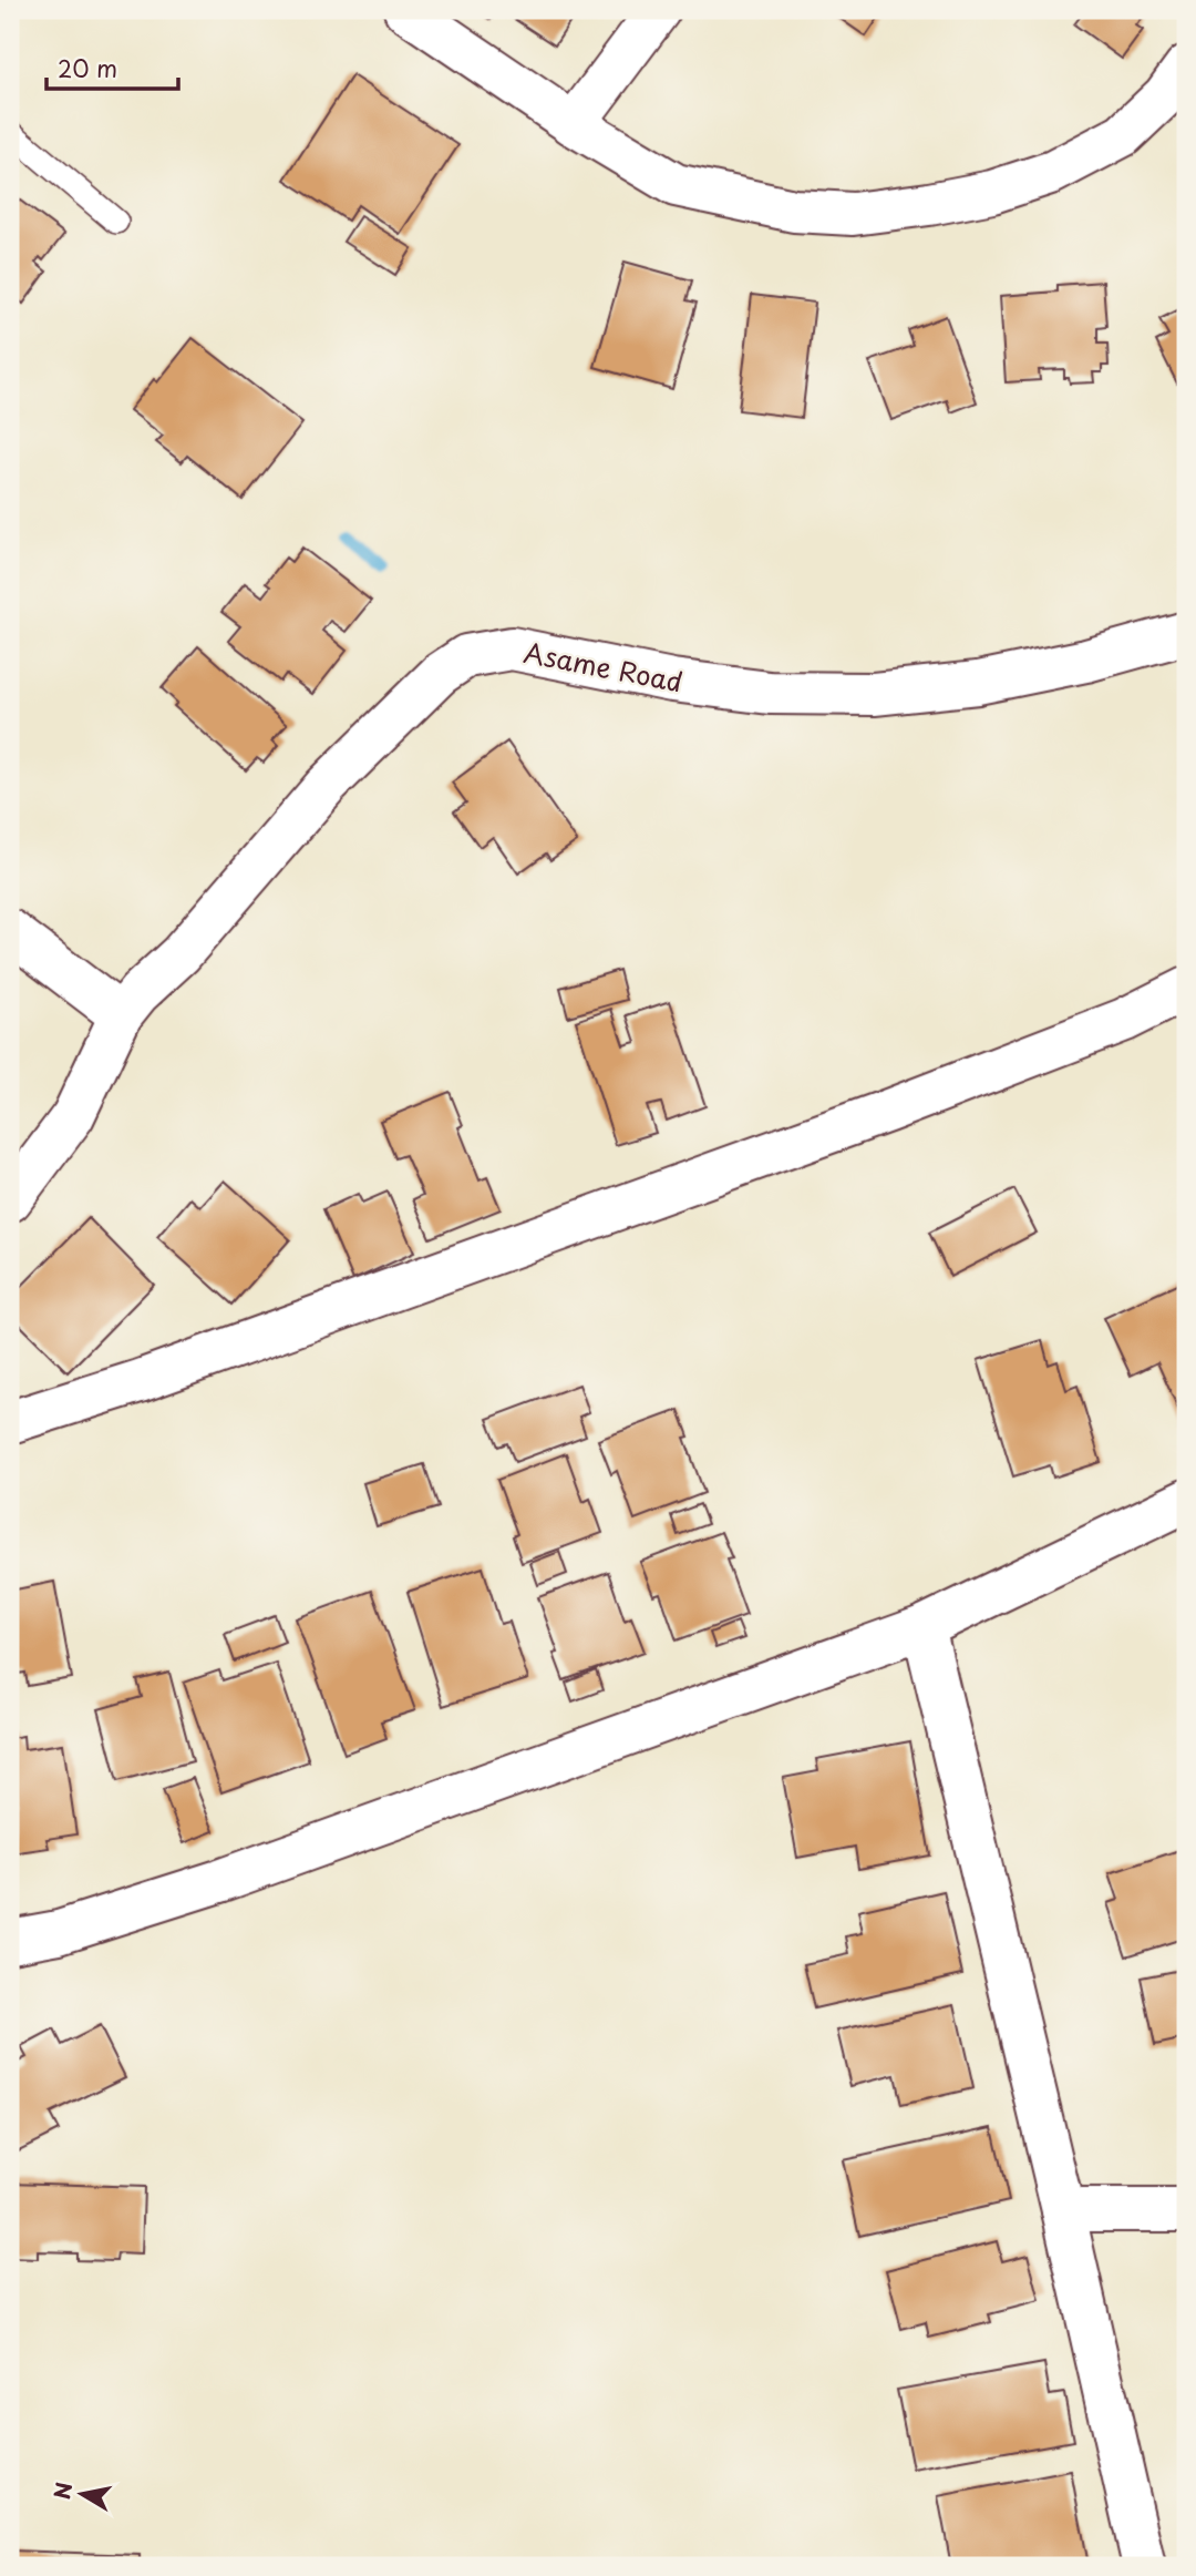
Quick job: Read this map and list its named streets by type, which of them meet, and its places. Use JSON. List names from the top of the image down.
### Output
{
  "streets": {
    "street": ["Asame Road"]
  },
  "scale_bar": "20 m",
  "north": "left"
}
